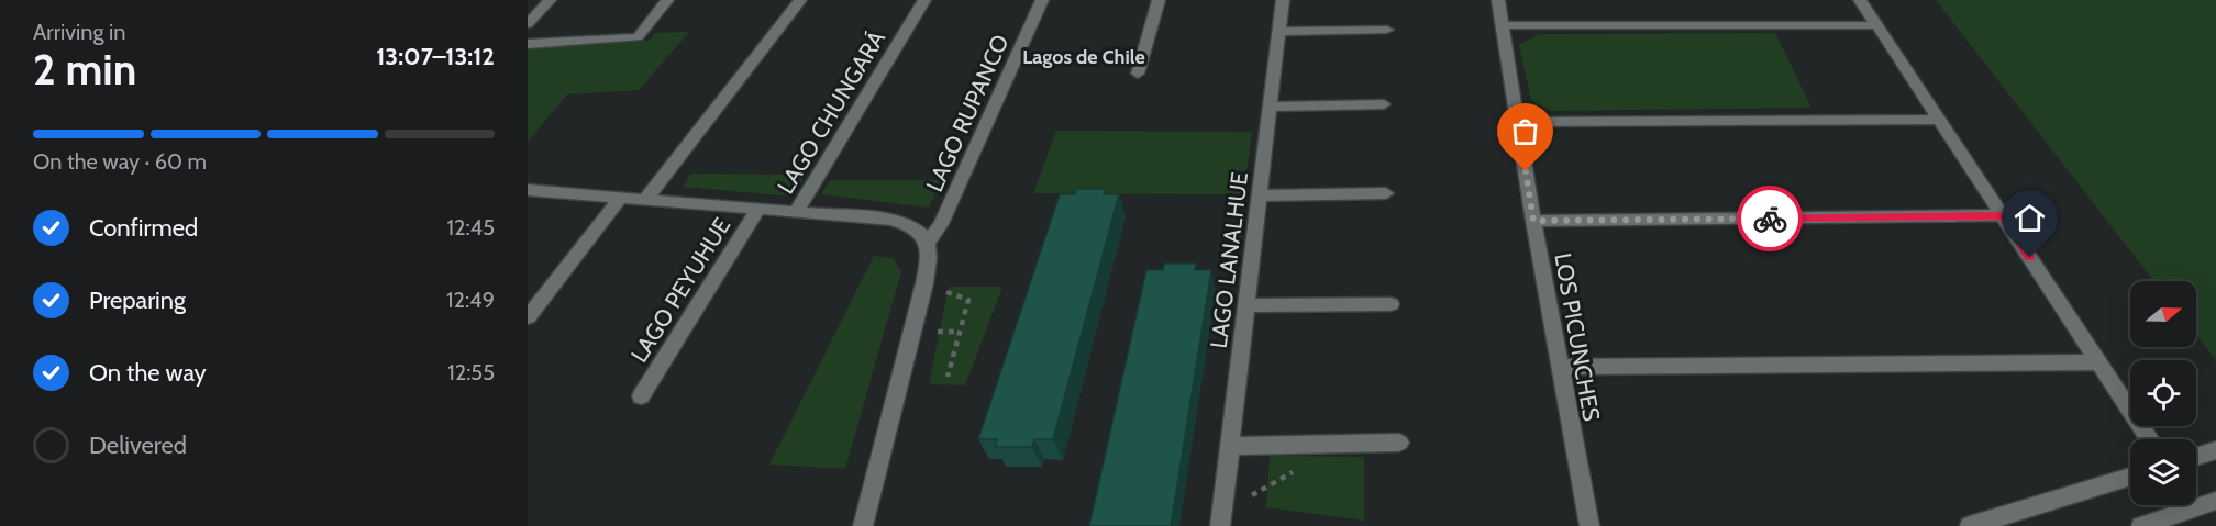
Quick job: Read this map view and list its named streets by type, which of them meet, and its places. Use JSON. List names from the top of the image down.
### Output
{
  "streets": {
    "street": [
      "LAGO CHUNGARÁ",
      "LAGO RUPANCO",
      "LAGO LANALHUE",
      "LAGO PEYUHUE",
      "LOS PICUNCHES"
    ]
  },
  "districts": ["Lagos de Chile"],
  "north": "right",
  "page": {
    "heading": ["2 min", "Arriving in", "13:07–13:12"],
    "bar": "On the way · 60 m",
    "list": [
      ["Confirmed", "12:45"],
      ["Preparing", "12:49"],
      ["On the way", "12:55"],
      "Delivered"
    ]
  }
}
